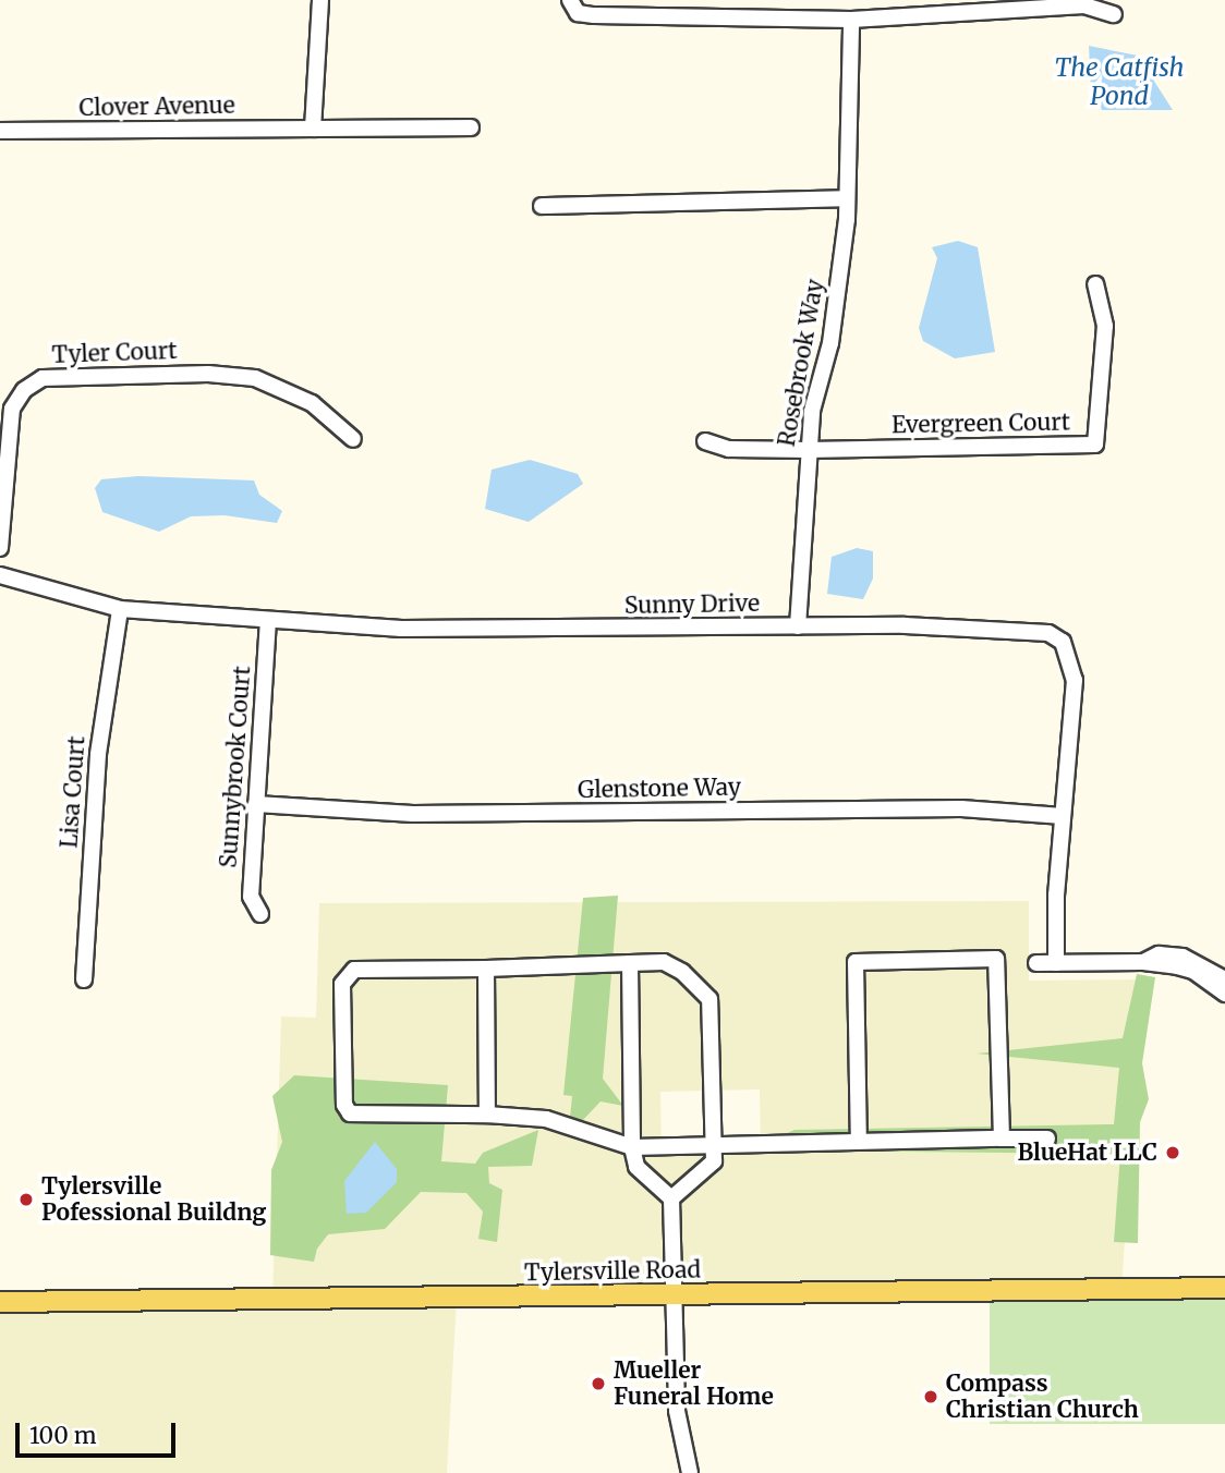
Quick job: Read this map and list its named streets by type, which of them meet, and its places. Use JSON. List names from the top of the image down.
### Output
{
  "streets": {
    "main road": ["Tylersville Road"],
    "street": [
      "Clover Avenue",
      "Tyler Court",
      "Rosebrook Way",
      "Evergreen Court",
      "Sunny Drive",
      "Sunnybrook Court",
      "Glenstone Way",
      "Lisa Court"
    ]
  },
  "crossings": [
    ["Rosebrook Way", "Evergreen Court"],
    ["Rosebrook Way", "Sunny Drive"],
    ["Sunny Drive", "Sunnybrook Court"],
    ["Sunny Drive", "Glenstone Way"],
    ["Sunny Drive", "Lisa Court"],
    ["Sunnybrook Court", "Glenstone Way"]
  ],
  "water": ["The Catfish Pond"],
  "places": [
    "BlueHat LLC",
    "Tylersville Pofessional Buildng",
    "Mueller Funeral Home",
    "Compass Christian Church"
  ],
  "scale_bar": "100 m"
}
